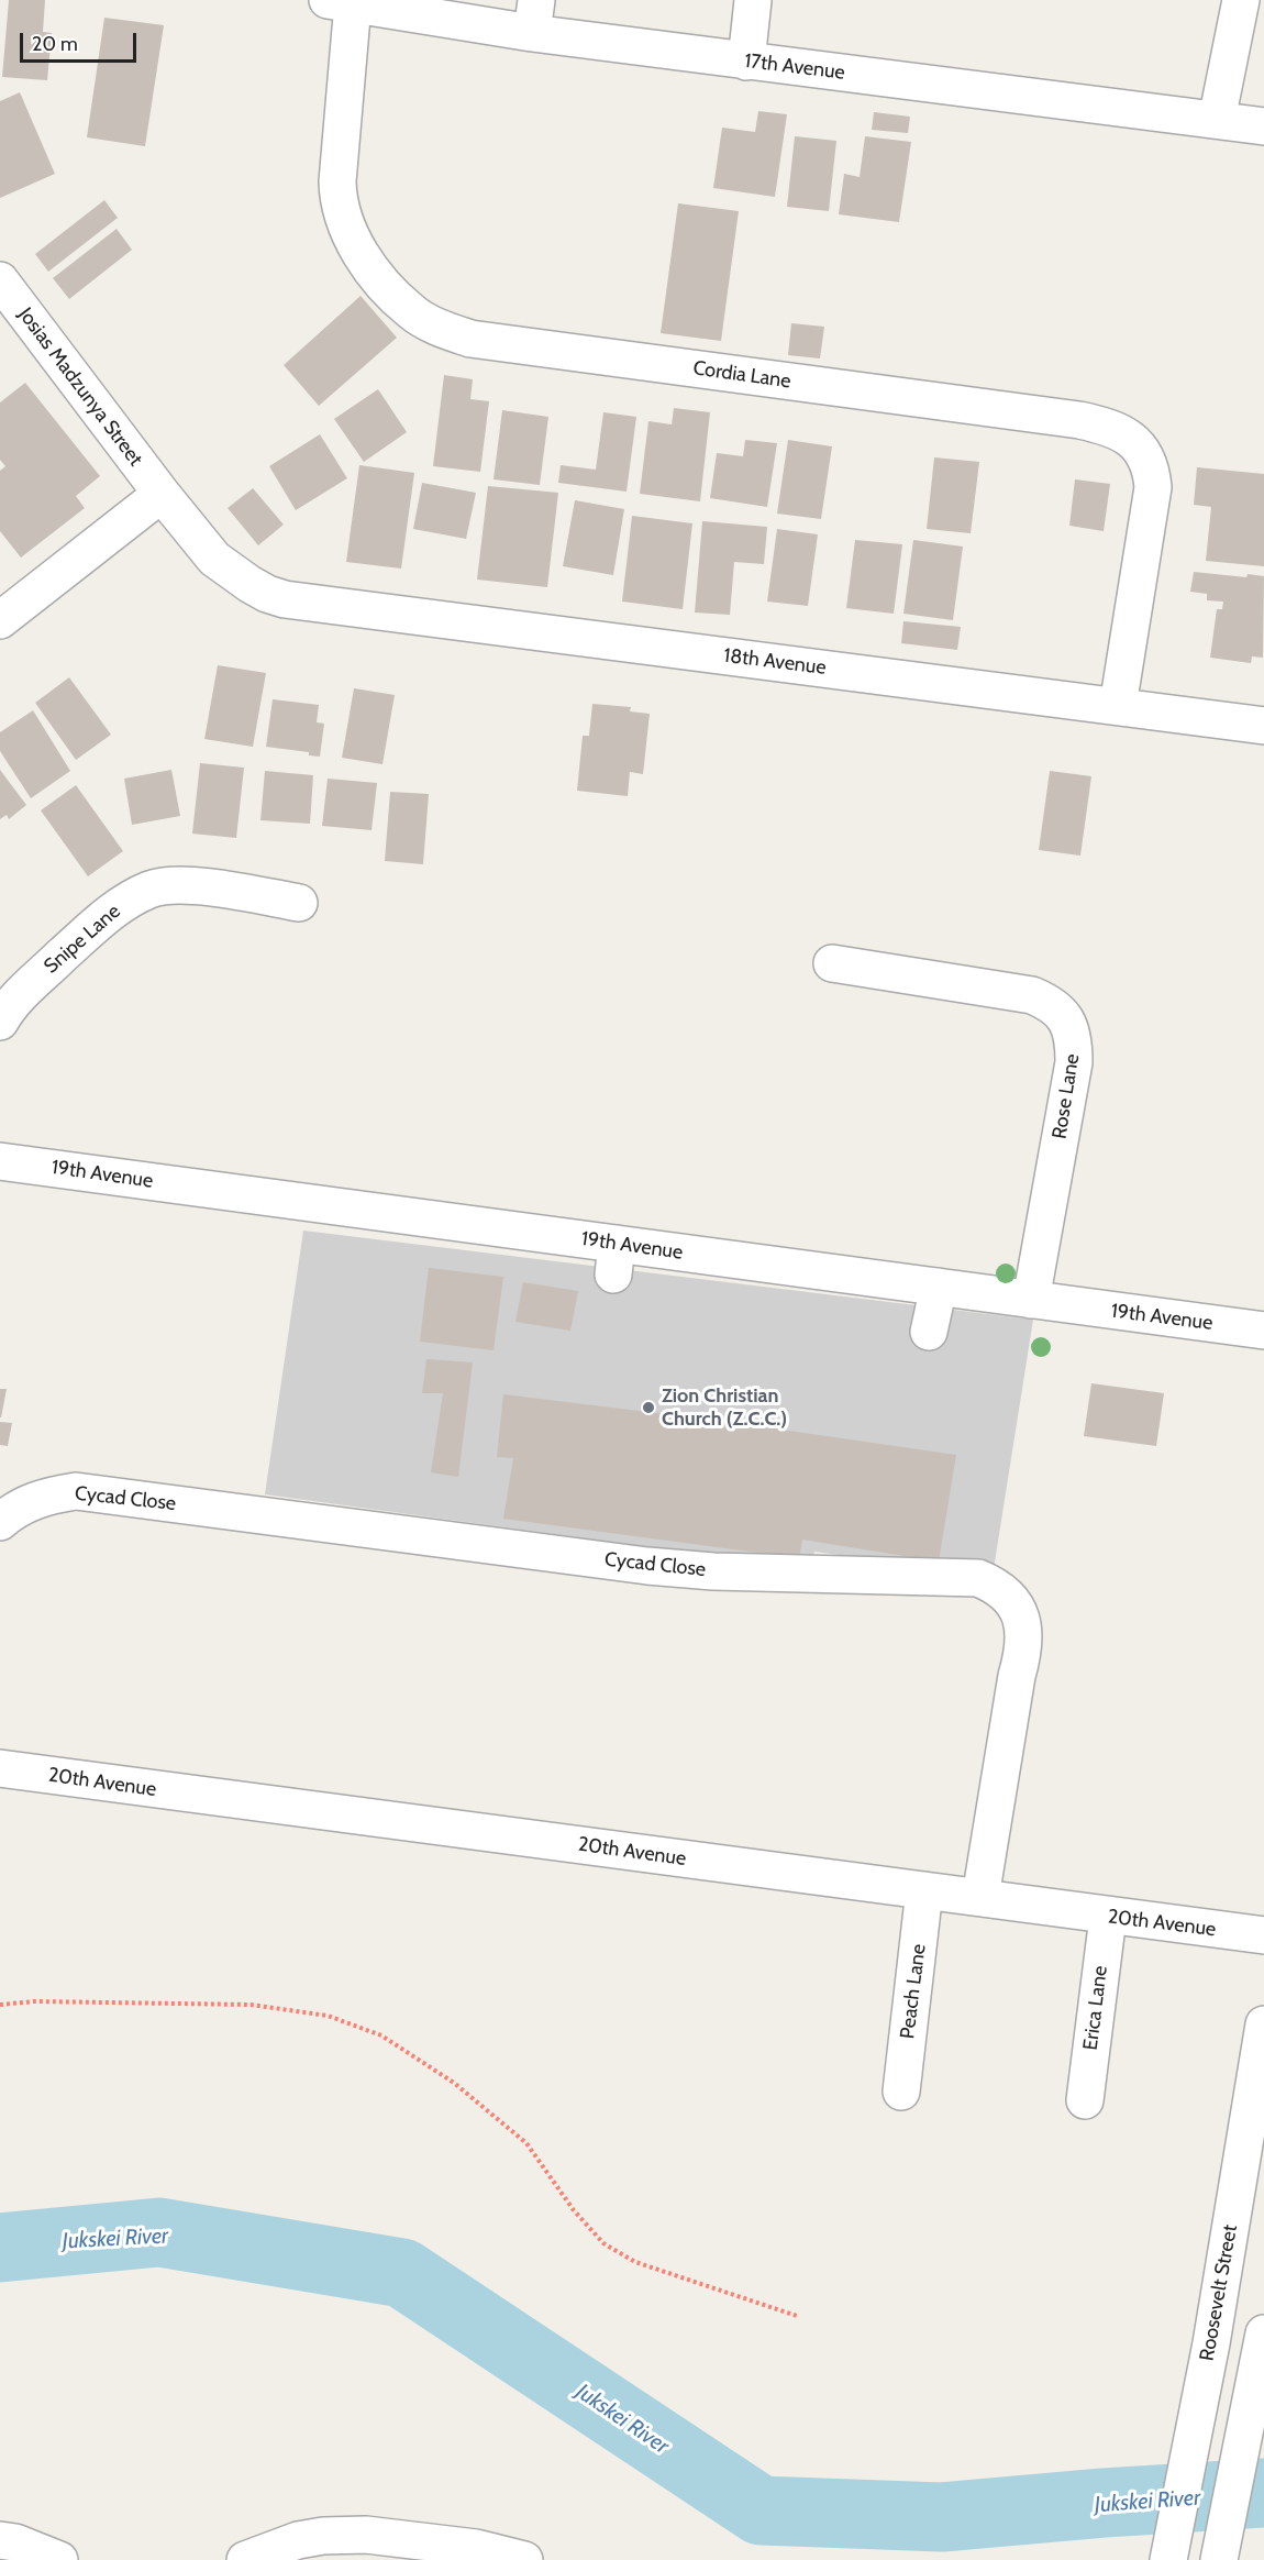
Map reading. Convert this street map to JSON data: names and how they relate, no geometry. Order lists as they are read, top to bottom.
{
  "streets": {
    "street": [
      "17th Avenue",
      "Cordia Lane",
      "Josias Madzunya Street",
      "18th Avenue",
      "Snipe Lane",
      "Rose Lane",
      "19th Avenue",
      "Cycad Close",
      "20th Avenue",
      "Peach Lane",
      "Erica Lane",
      "Roosevelt Street"
    ]
  },
  "crossings": [
    ["17th Avenue", "Cordia Lane"],
    ["Cordia Lane", "18th Avenue"],
    ["Josias Madzunya Street", "18th Avenue"],
    ["Rose Lane", "19th Avenue"],
    ["Cycad Close", "20th Avenue"],
    ["20th Avenue", "Peach Lane"],
    ["20th Avenue", "Erica Lane"]
  ],
  "water": ["Jukskei River"],
  "places": ["Zion Christian Church (Z.C.C.)"],
  "scale_bar": "20 m"
}
